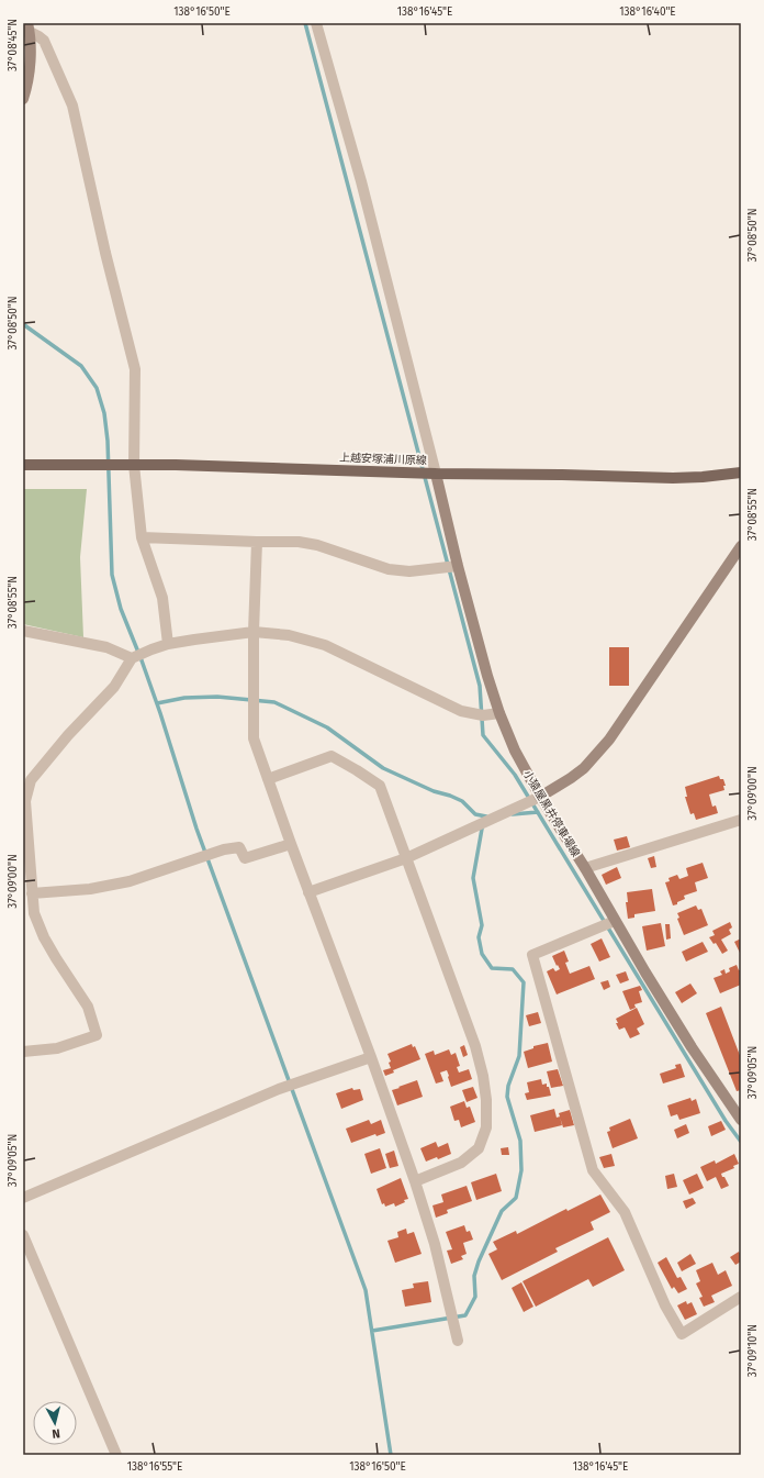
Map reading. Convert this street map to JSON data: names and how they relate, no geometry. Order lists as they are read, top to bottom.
{
  "streets": {
    "main road": ["上越安塚浦川原線", "小猿屋黒井停車場線"]
  },
  "crossings": [
    ["上越安塚浦川原線", "小猿屋黒井停車場線"]
  ],
  "north": "bottom",
  "coordinates": [
    "138°16'50\"E",
    "138°16'45\"E",
    "138°16'40\"E",
    "37°08'45\"N",
    "37°08'50\"N",
    "37°08'55\"N",
    "37°09'00\"N",
    "37°09'05\"N",
    "37°09'10\"N",
    "138°16'55\"E"
  ]
}
